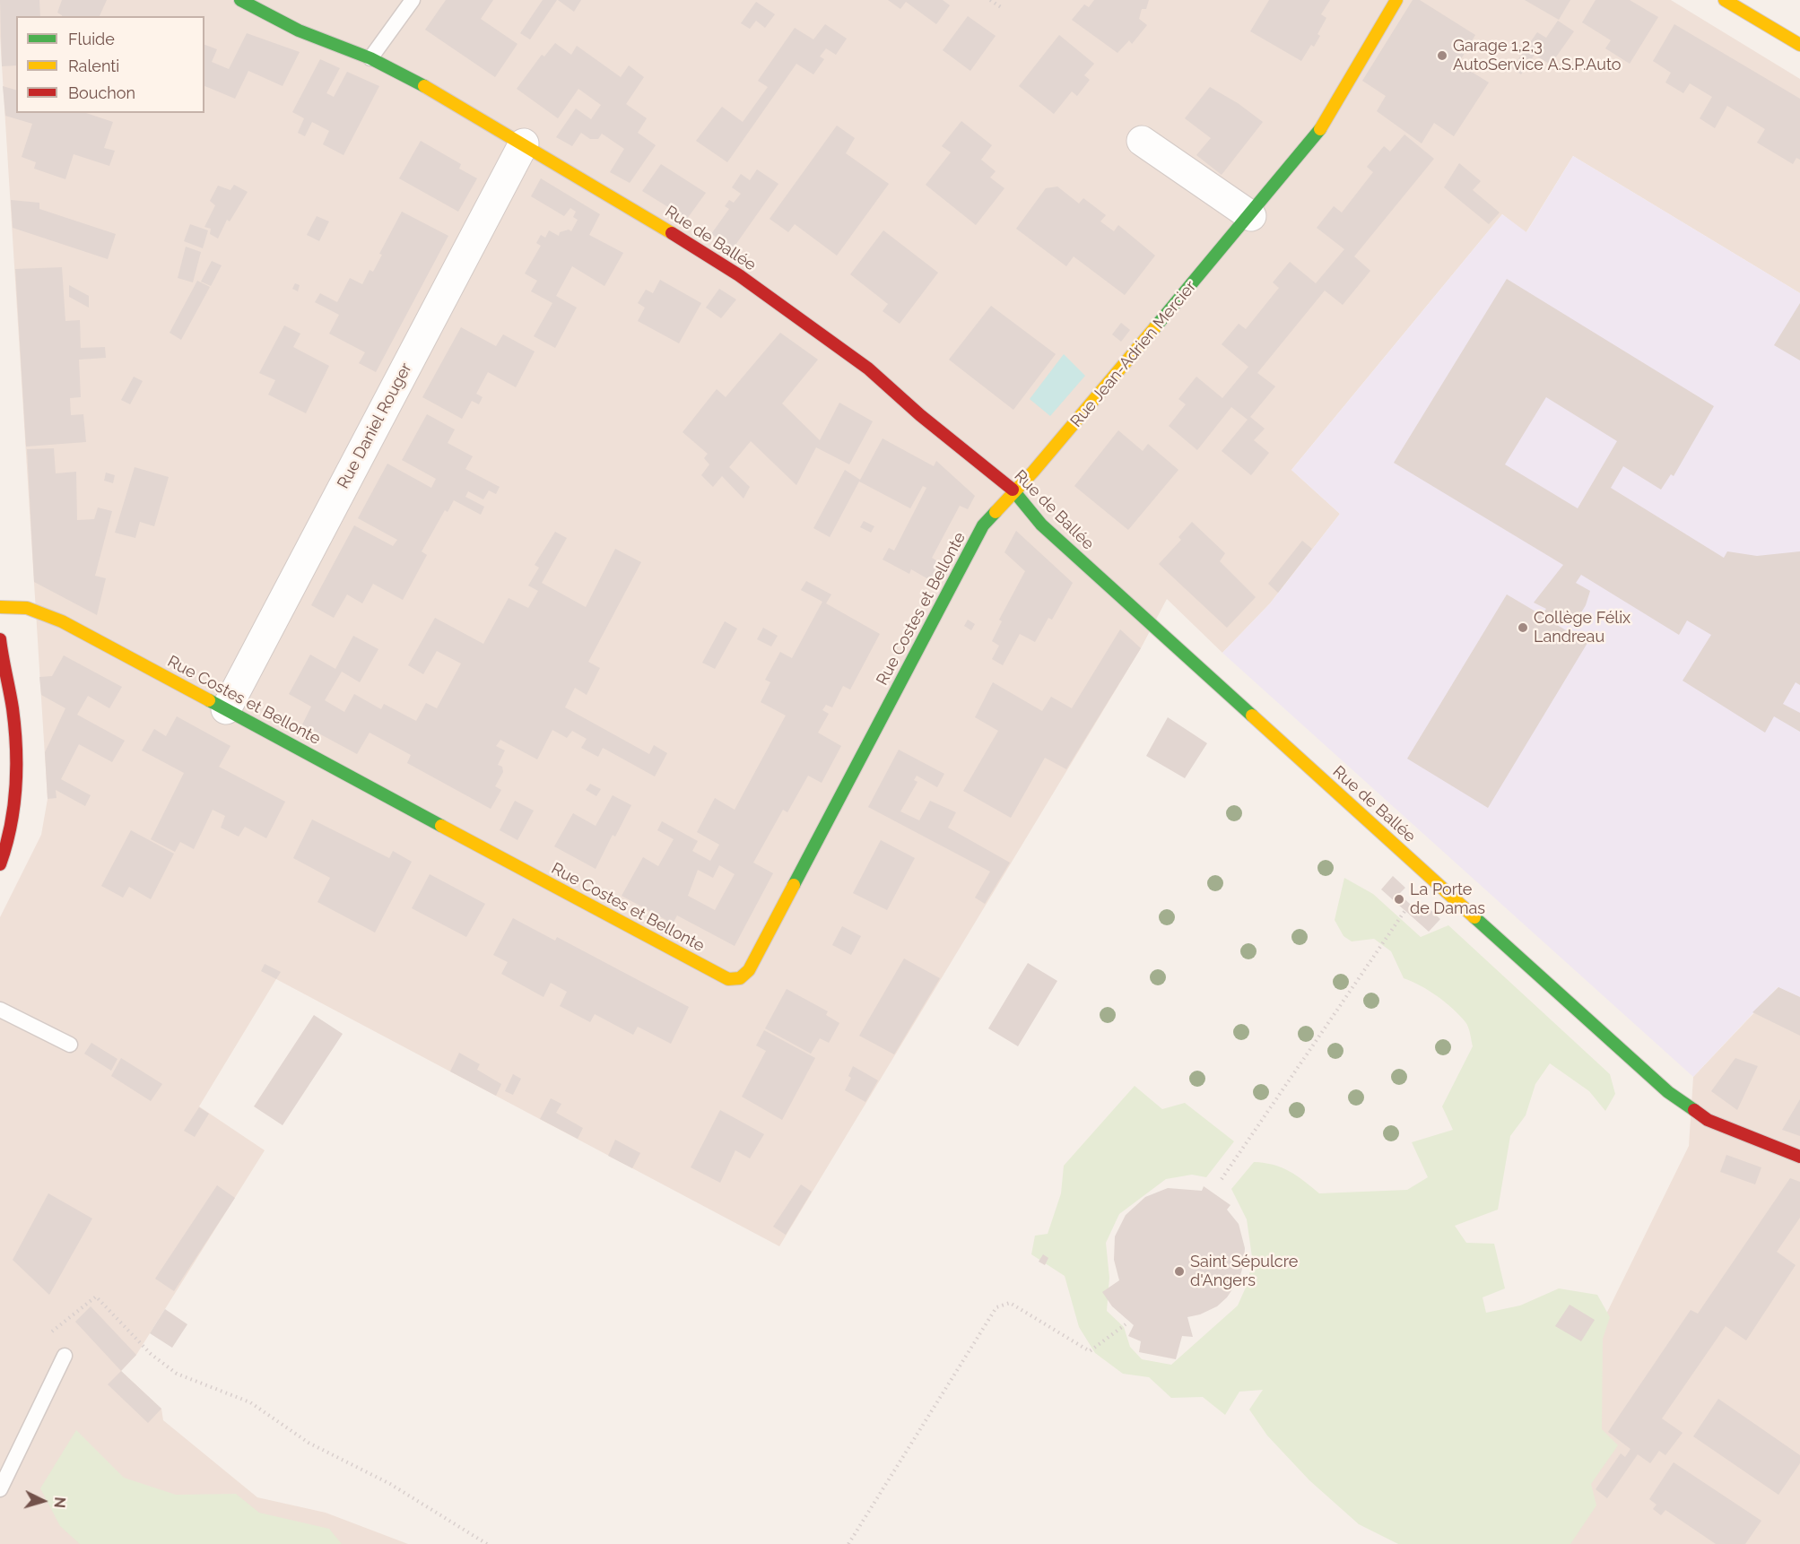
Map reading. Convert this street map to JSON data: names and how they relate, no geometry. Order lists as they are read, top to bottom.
{
  "streets": {
    "street": [
      "Rue de Ballée",
      "Rue Jean-Adrien Mercier",
      "Rue Daniel Rouger",
      "Rue Costes et Bellonte"
    ]
  },
  "crossings": [
    ["Rue de Ballée", "Rue Jean-Adrien Mercier"],
    ["Rue de Ballée", "Rue Daniel Rouger"],
    ["Rue de Ballée", "Rue Costes et Bellonte"],
    ["Rue Jean-Adrien Mercier", "Rue Costes et Bellonte"],
    ["Rue Daniel Rouger", "Rue Costes et Bellonte"]
  ],
  "places": [
    "Garage 1,2,3 AutoService A.S.P.Auto",
    "Collège Félix Landreau",
    "La Porte de Damas",
    "Saint Sépulcre d'Angers"
  ],
  "legend": ["Fluide", "Ralenti", "Bouchon"],
  "north": "right"
}
